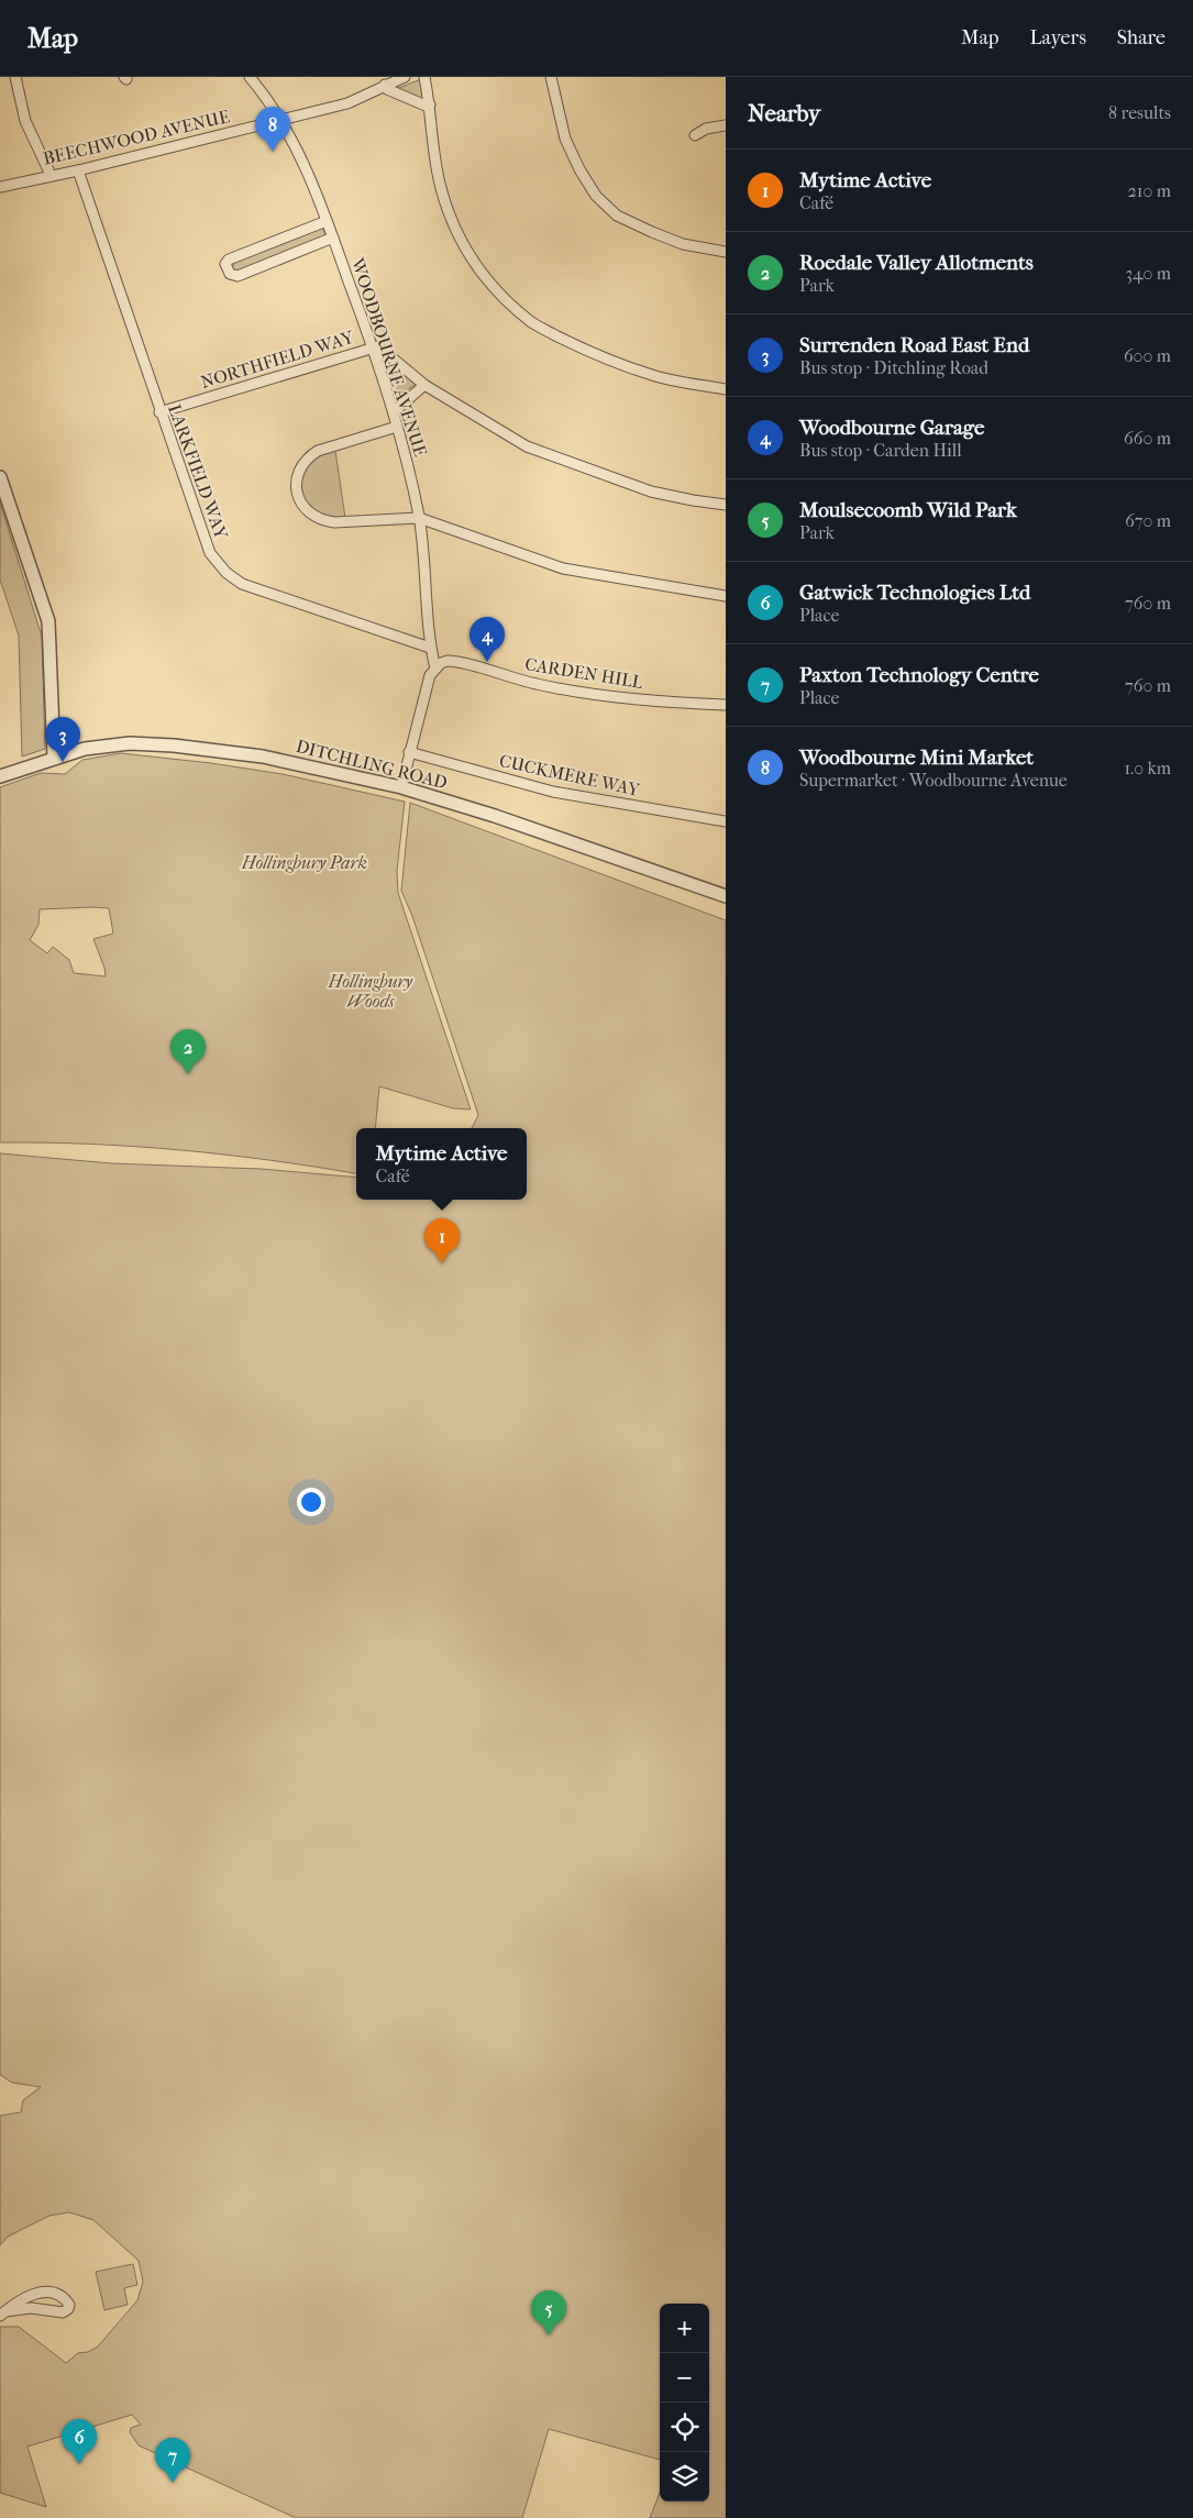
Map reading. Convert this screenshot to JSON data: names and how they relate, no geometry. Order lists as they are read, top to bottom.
{
  "streets": {
    "street": [
      "BEECHWOOD AVENUE",
      "WOODBOURNE AVENUE",
      "NORTHFIELD WAY",
      "LARKFIELD WAY",
      "CARDEN HILL",
      "DITCHLING ROAD",
      "CUCKMERE WAY"
    ]
  },
  "crossings": [
    ["BEECHWOOD AVENUE", "WOODBOURNE AVENUE"],
    ["BEECHWOOD AVENUE", "LARKFIELD WAY"],
    ["WOODBOURNE AVENUE", "NORTHFIELD WAY"],
    ["WOODBOURNE AVENUE", "LARKFIELD WAY"],
    ["WOODBOURNE AVENUE", "CARDEN HILL"],
    ["NORTHFIELD WAY", "LARKFIELD WAY"]
  ],
  "parks": ["Hollingbury Park", "Hollingbury Woods"],
  "page": {
    "header": "Map",
    "nav": ["Map", "Layers", "Share"],
    "heading": ["Nearby", "8 results"],
    "pins": [
      "8",
      "4",
      "3",
      "2",
      "1",
      "5",
      "6",
      "7"
    ],
    "list": [
      {
        "mark": "1",
        "name": "Mytime Active",
        "note": "Café",
        "value": "210 m"
      },
      {
        "mark": "2",
        "name": "Roedale Valley Allotments",
        "note": "Park",
        "value": "340 m"
      },
      {
        "mark": "3",
        "name": "Surrenden Road East End",
        "note": "Bus stop · Ditchling Road",
        "value": "600 m"
      },
      {
        "mark": "4",
        "name": "Woodbourne Garage",
        "note": "Bus stop · Carden Hill",
        "value": "660 m"
      },
      {
        "mark": "5",
        "name": "Moulsecoomb Wild Park",
        "note": "Park",
        "value": "670 m"
      },
      {
        "mark": "6",
        "name": "Gatwick Technologies Ltd",
        "note": "Place",
        "value": "760 m"
      },
      {
        "mark": "7",
        "name": "Paxton Technology Centre",
        "note": "Place",
        "value": "760 m"
      },
      {
        "mark": "8",
        "name": "Woodbourne Mini Market",
        "note": "Supermarket · Woodbourne Avenue",
        "value": "1.0 km"
      }
    ],
    "popup": ["Mytime Active", "Café"],
    "map_buttons": ["+", "−"]
  }
}
